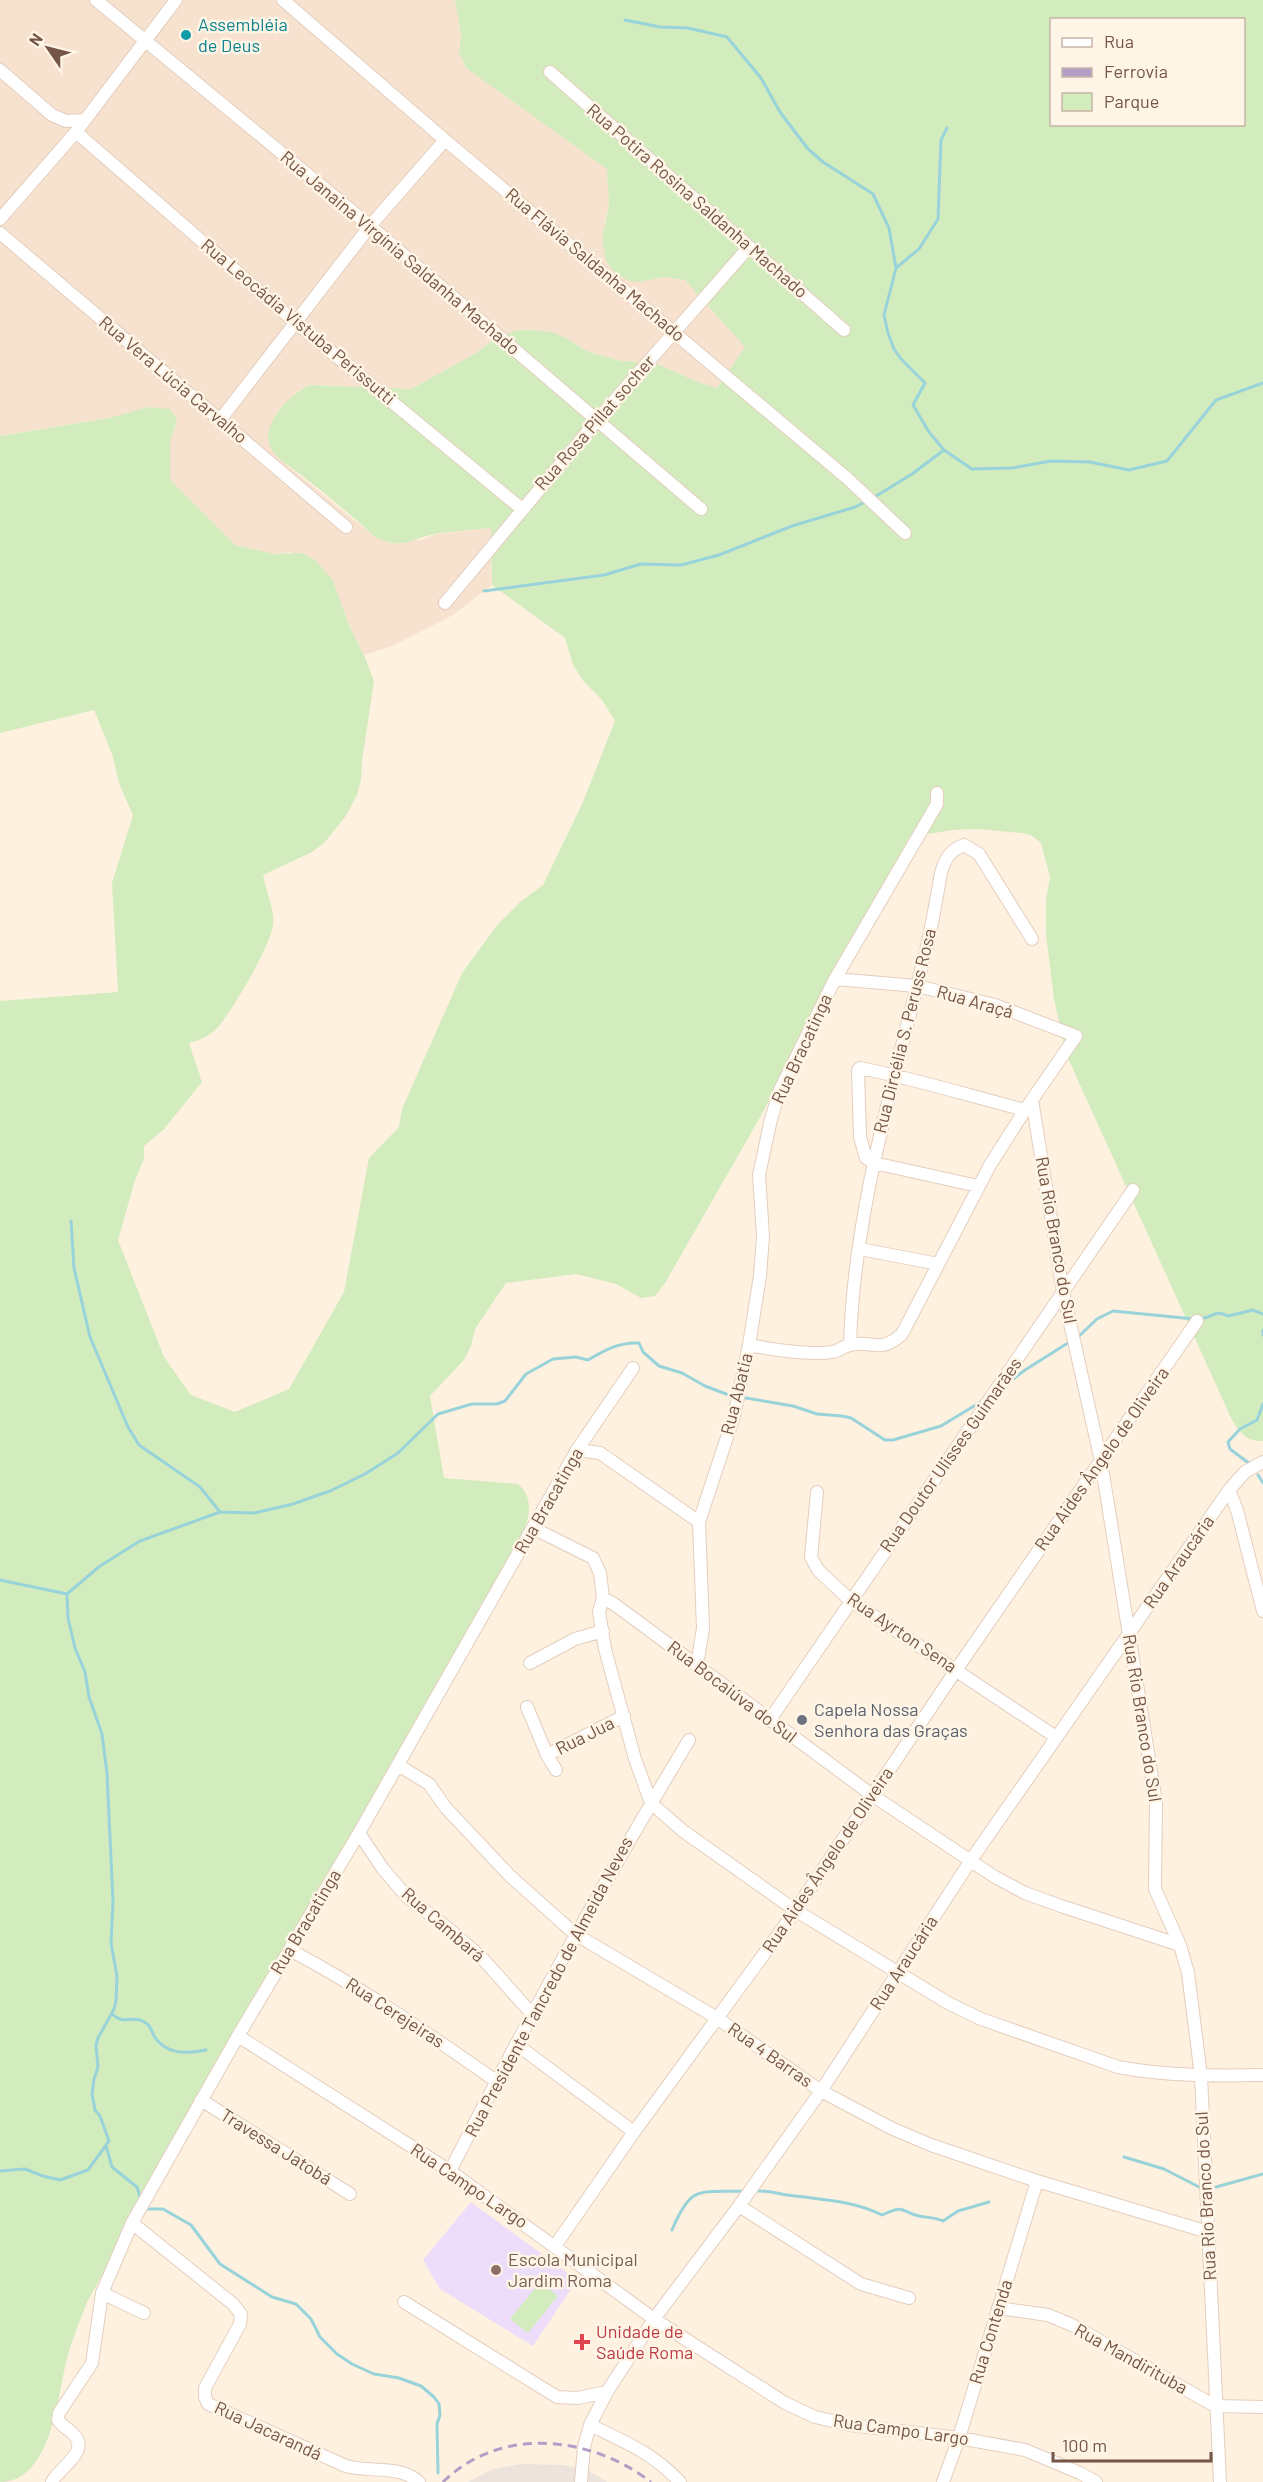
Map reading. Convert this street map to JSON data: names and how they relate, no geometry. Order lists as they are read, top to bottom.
{
  "streets": {
    "street": [
      "Rua Potira Rosina Saldanha Machado",
      "Rua Janaina Virgínia Saldanha Machado",
      "Rua Flávia Saldanha Machado",
      "Rua Leocádia Vistuba Perissutti",
      "Rua Vera Lúcia Carvalho",
      "Rua Rosa Pillat socher",
      "Rua Araçá",
      "Rua Dircélia S. Peruss Rosa",
      "Rua Bracatinga",
      "Rua Rio Branco do Sul",
      "Rua Abatia",
      "Rua Doutor Ulisses Guimarães",
      "Rua Aides Ângelo de Oliveira",
      "Rua Araucária",
      "Rua Ayrton Sena",
      "Rua Bocaiúva do Sul",
      "Rua Jua",
      "Rua Cambará",
      "Rua Presidente Tancredo de Almeida Neves",
      "Rua Cerejeiras",
      "Rua 4 Barras",
      "Travessa Jatobá",
      "Rua Campo Largo",
      "Rua Contenda",
      "Rua Mandirituba",
      "Rua Jacarandá"
    ]
  },
  "crossings": [
    ["Rua Potira Rosina Saldanha Machado", "Rua Rosa Pillat socher"],
    ["Rua Janaina Virgínia Saldanha Machado", "Rua Rosa Pillat socher"],
    ["Rua Flávia Saldanha Machado", "Rua Rosa Pillat socher"],
    ["Rua Leocádia Vistuba Perissutti", "Rua Rosa Pillat socher"],
    ["Rua Araçá", "Rua Dircélia S. Peruss Rosa"],
    ["Rua Araçá", "Rua Bracatinga"],
    ["Rua Araçá", "Rua Rio Branco do Sul"],
    ["Rua Bracatinga", "Rua Abatia"],
    ["Rua Bracatinga", "Rua Cambará"],
    ["Rua Bracatinga", "Rua Cerejeiras"],
    ["Rua Bracatinga", "Rua 4 Barras"],
    ["Rua Bracatinga", "Travessa Jatobá"],
    ["Rua Bracatinga", "Rua Campo Largo"],
    ["Rua Bracatinga", "Rua Jacarandá"],
    ["Rua Rio Branco do Sul", "Rua Doutor Ulisses Guimarães"],
    ["Rua Rio Branco do Sul", "Rua Aides Ângelo de Oliveira"],
    ["Rua Rio Branco do Sul", "Rua Araucária"],
    ["Rua Rio Branco do Sul", "Rua Bocaiúva do Sul"],
    ["Rua Rio Branco do Sul", "Rua 4 Barras"],
    ["Rua Rio Branco do Sul", "Rua Mandirituba"],
    ["Rua Abatia", "Rua Bocaiúva do Sul"],
    ["Rua Doutor Ulisses Guimarães", "Rua Ayrton Sena"],
    ["Rua Doutor Ulisses Guimarães", "Rua Bocaiúva do Sul"],
    ["Rua Aides Ângelo de Oliveira", "Rua Ayrton Sena"],
    ["Rua Aides Ângelo de Oliveira", "Rua Bocaiúva do Sul"],
    ["Rua Aides Ângelo de Oliveira", "Rua 4 Barras"],
    ["Rua Aides Ângelo de Oliveira", "Rua Campo Largo"],
    ["Rua Araucária", "Rua Ayrton Sena"],
    ["Rua Araucária", "Rua Bocaiúva do Sul"],
    ["Rua Araucária", "Rua 4 Barras"],
    ["Rua Araucária", "Rua Campo Largo"],
    ["Rua Cambará", "Rua Presidente Tancredo de Almeida Neves"],
    ["Rua Presidente Tancredo de Almeida Neves", "Rua Cerejeiras"],
    ["Rua Presidente Tancredo de Almeida Neves", "Rua 4 Barras"],
    ["Rua Presidente Tancredo de Almeida Neves", "Rua Campo Largo"],
    ["Rua 4 Barras", "Rua Contenda"],
    ["Rua Campo Largo", "Rua Contenda"],
    ["Rua Contenda", "Rua Mandirituba"]
  ],
  "places": {
    "other": ["Assembléia de Deus", "Capela Nossa Senhora das Graças", "Escola Municipal Jardim Roma"],
    "health": ["Unidade de Saúde Roma"]
  },
  "legend": ["Rua", "Ferrovia", "Parque"],
  "scale_bar": "100 m",
  "north": "top left"
}
